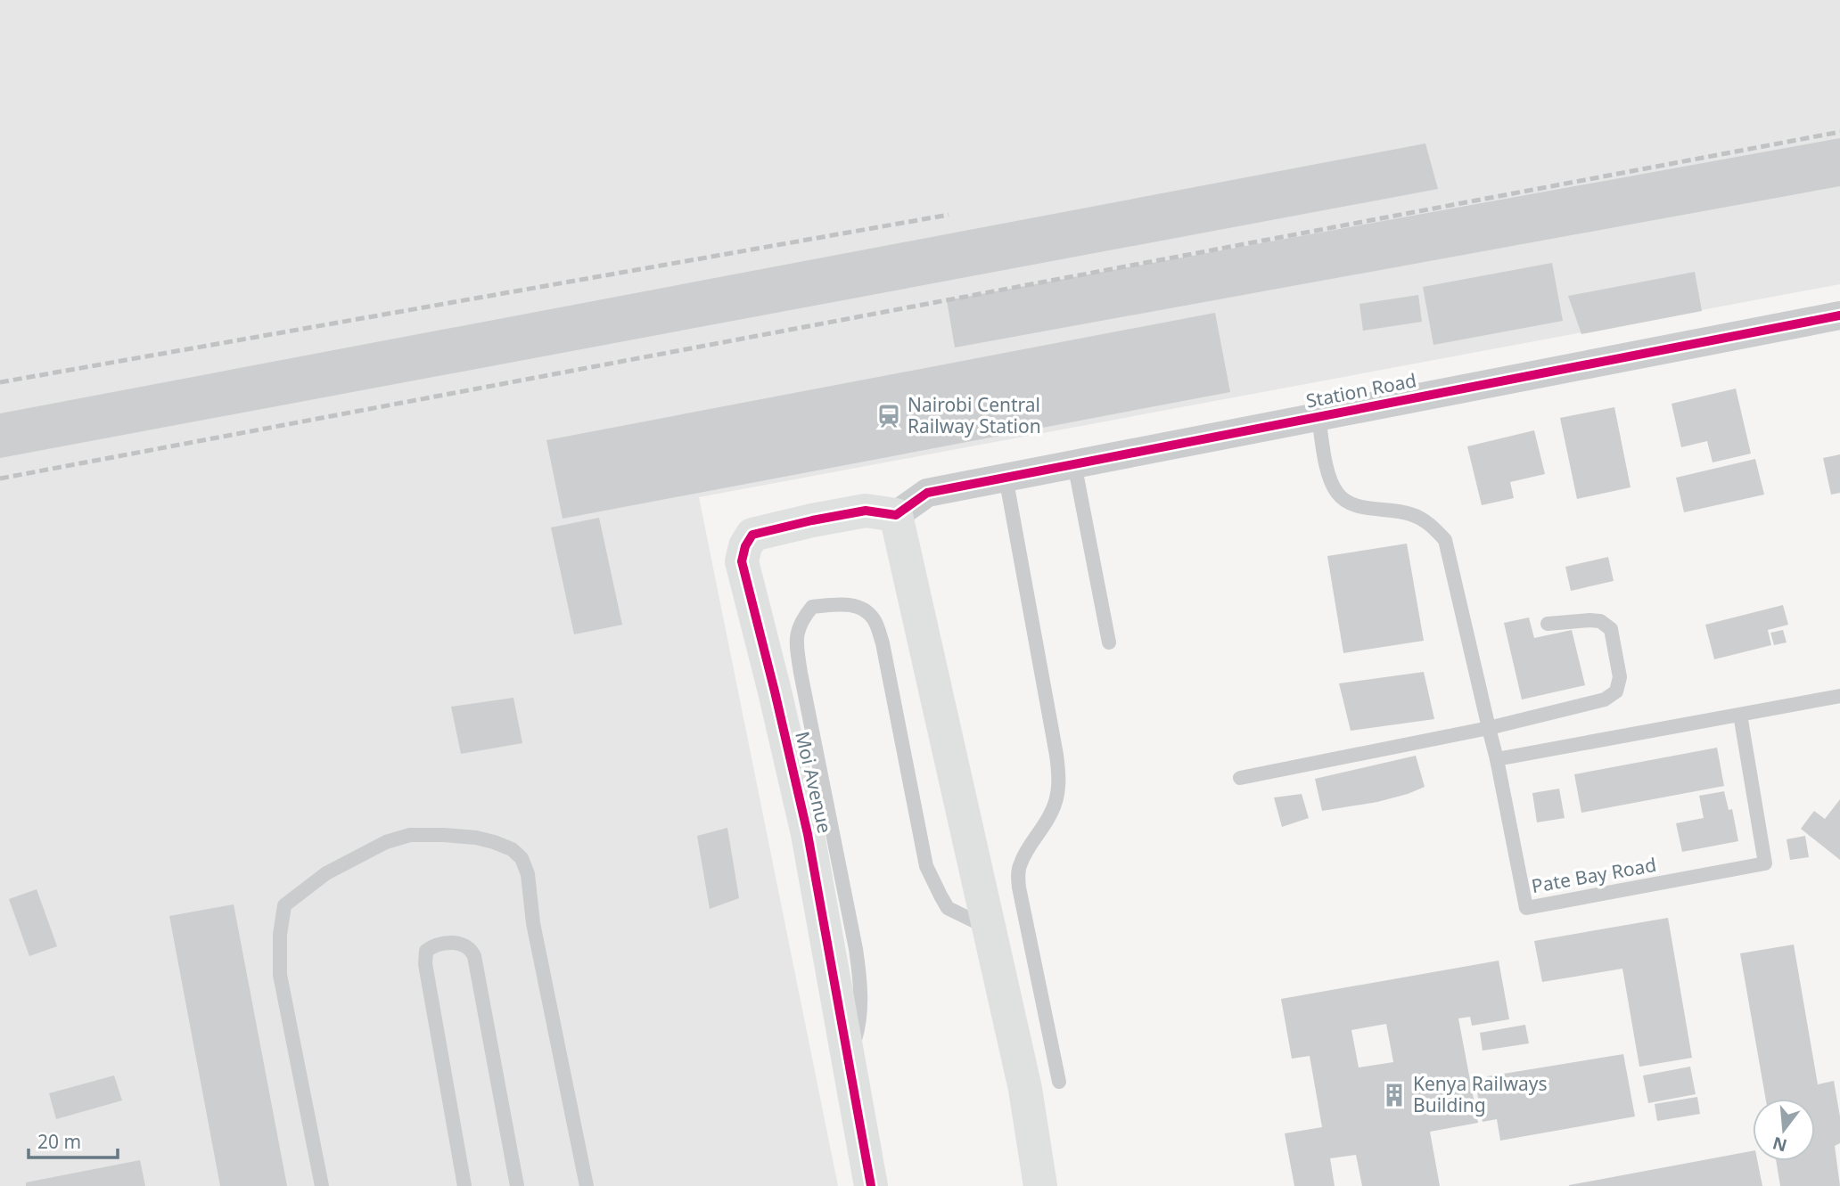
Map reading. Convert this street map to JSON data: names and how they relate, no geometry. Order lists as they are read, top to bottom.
{
  "streets": {
    "street": ["Station Road", "Moi Avenue"],
    "lane": ["Pate Bay Road"]
  },
  "crossings": [
    ["Station Road", "Moi Avenue"]
  ],
  "places": {
    "station": ["Nairobi Central Railway Station"],
    "building": ["Kenya Railways Building"]
  },
  "scale_bar": "20 m",
  "north": "bottom"
}
